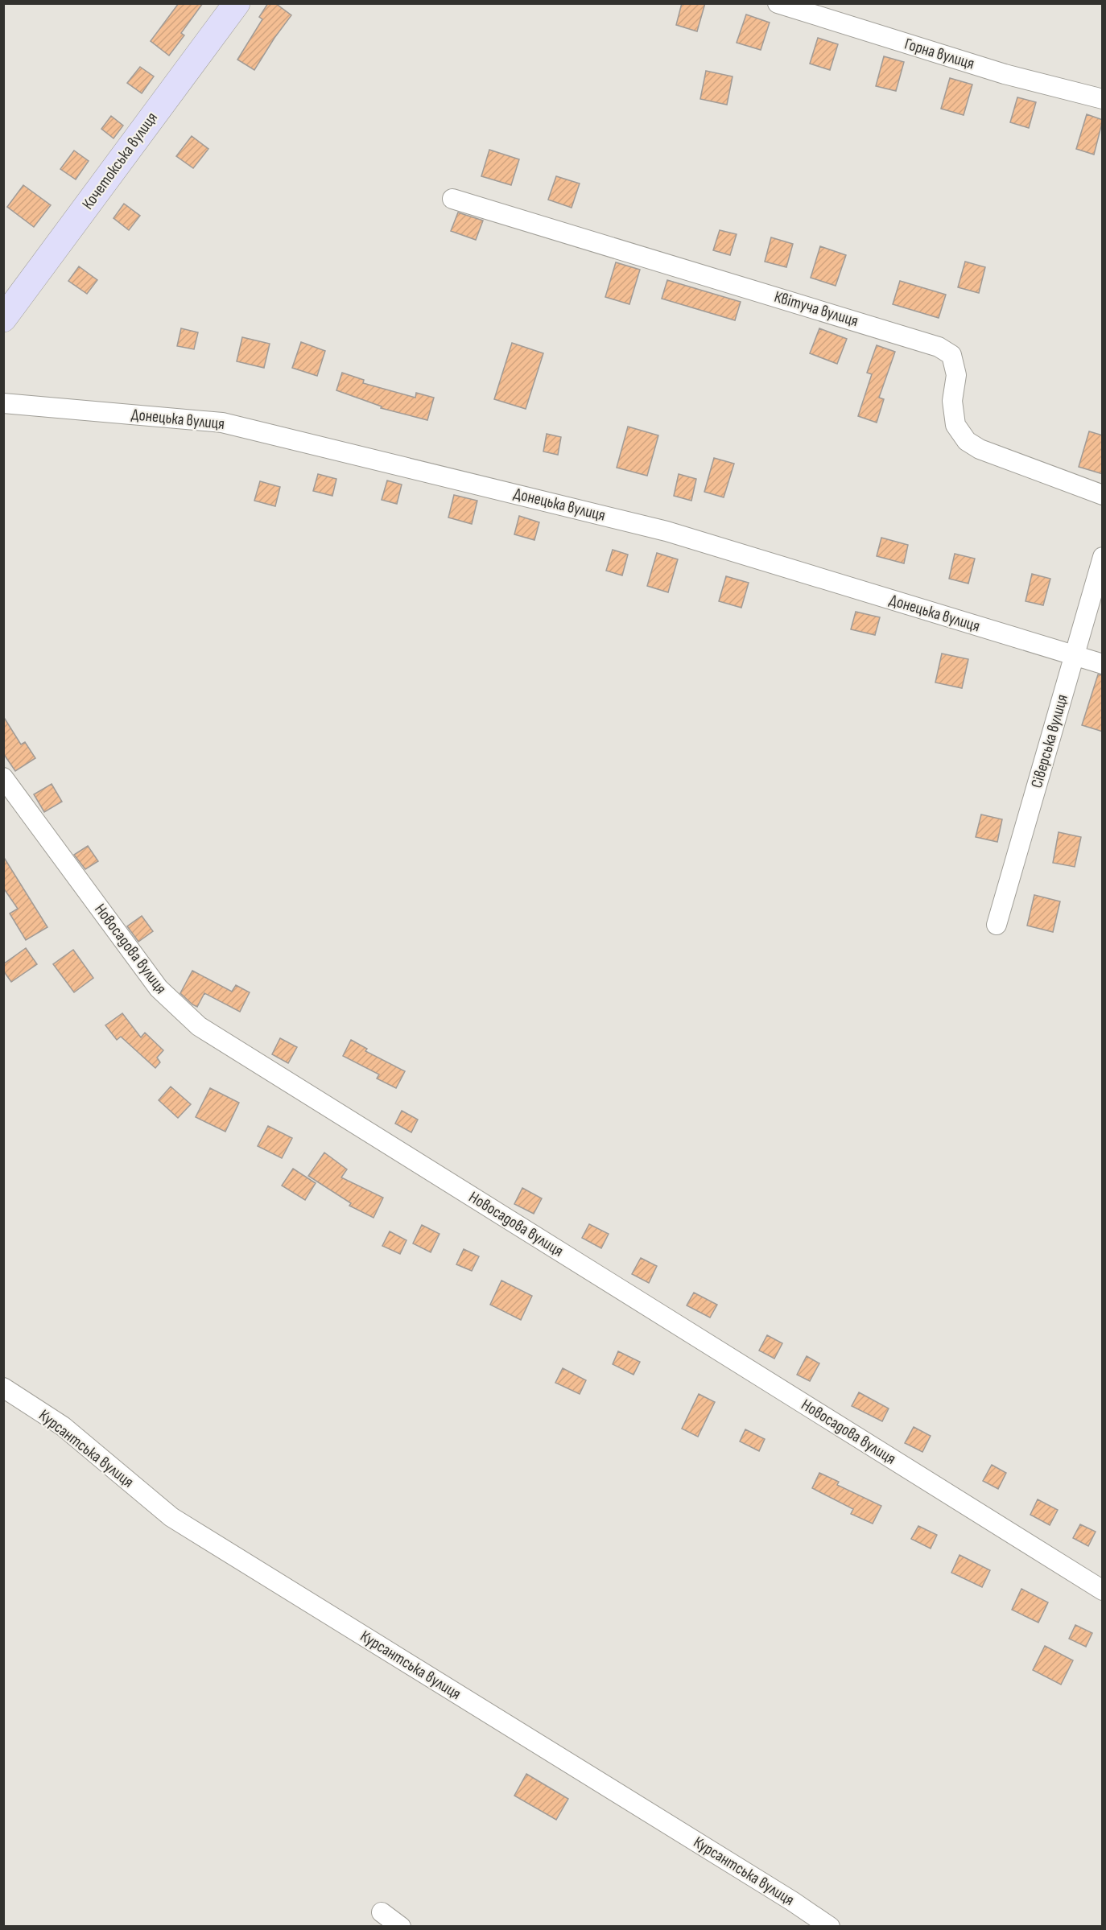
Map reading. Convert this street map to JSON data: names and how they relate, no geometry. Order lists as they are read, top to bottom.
{
  "streets": {
    "main road": ["Кочетокська вулиця"],
    "street": [
      "Горна вулиця",
      "Квітуча вулиця",
      "Донецька вулиця",
      "Сіверська вулиця",
      "Новосадова вулиця",
      "Курсантська вулиця"
    ]
  },
  "crossings": [
    ["Донецька вулиця", "Сіверська вулиця"]
  ]
}
